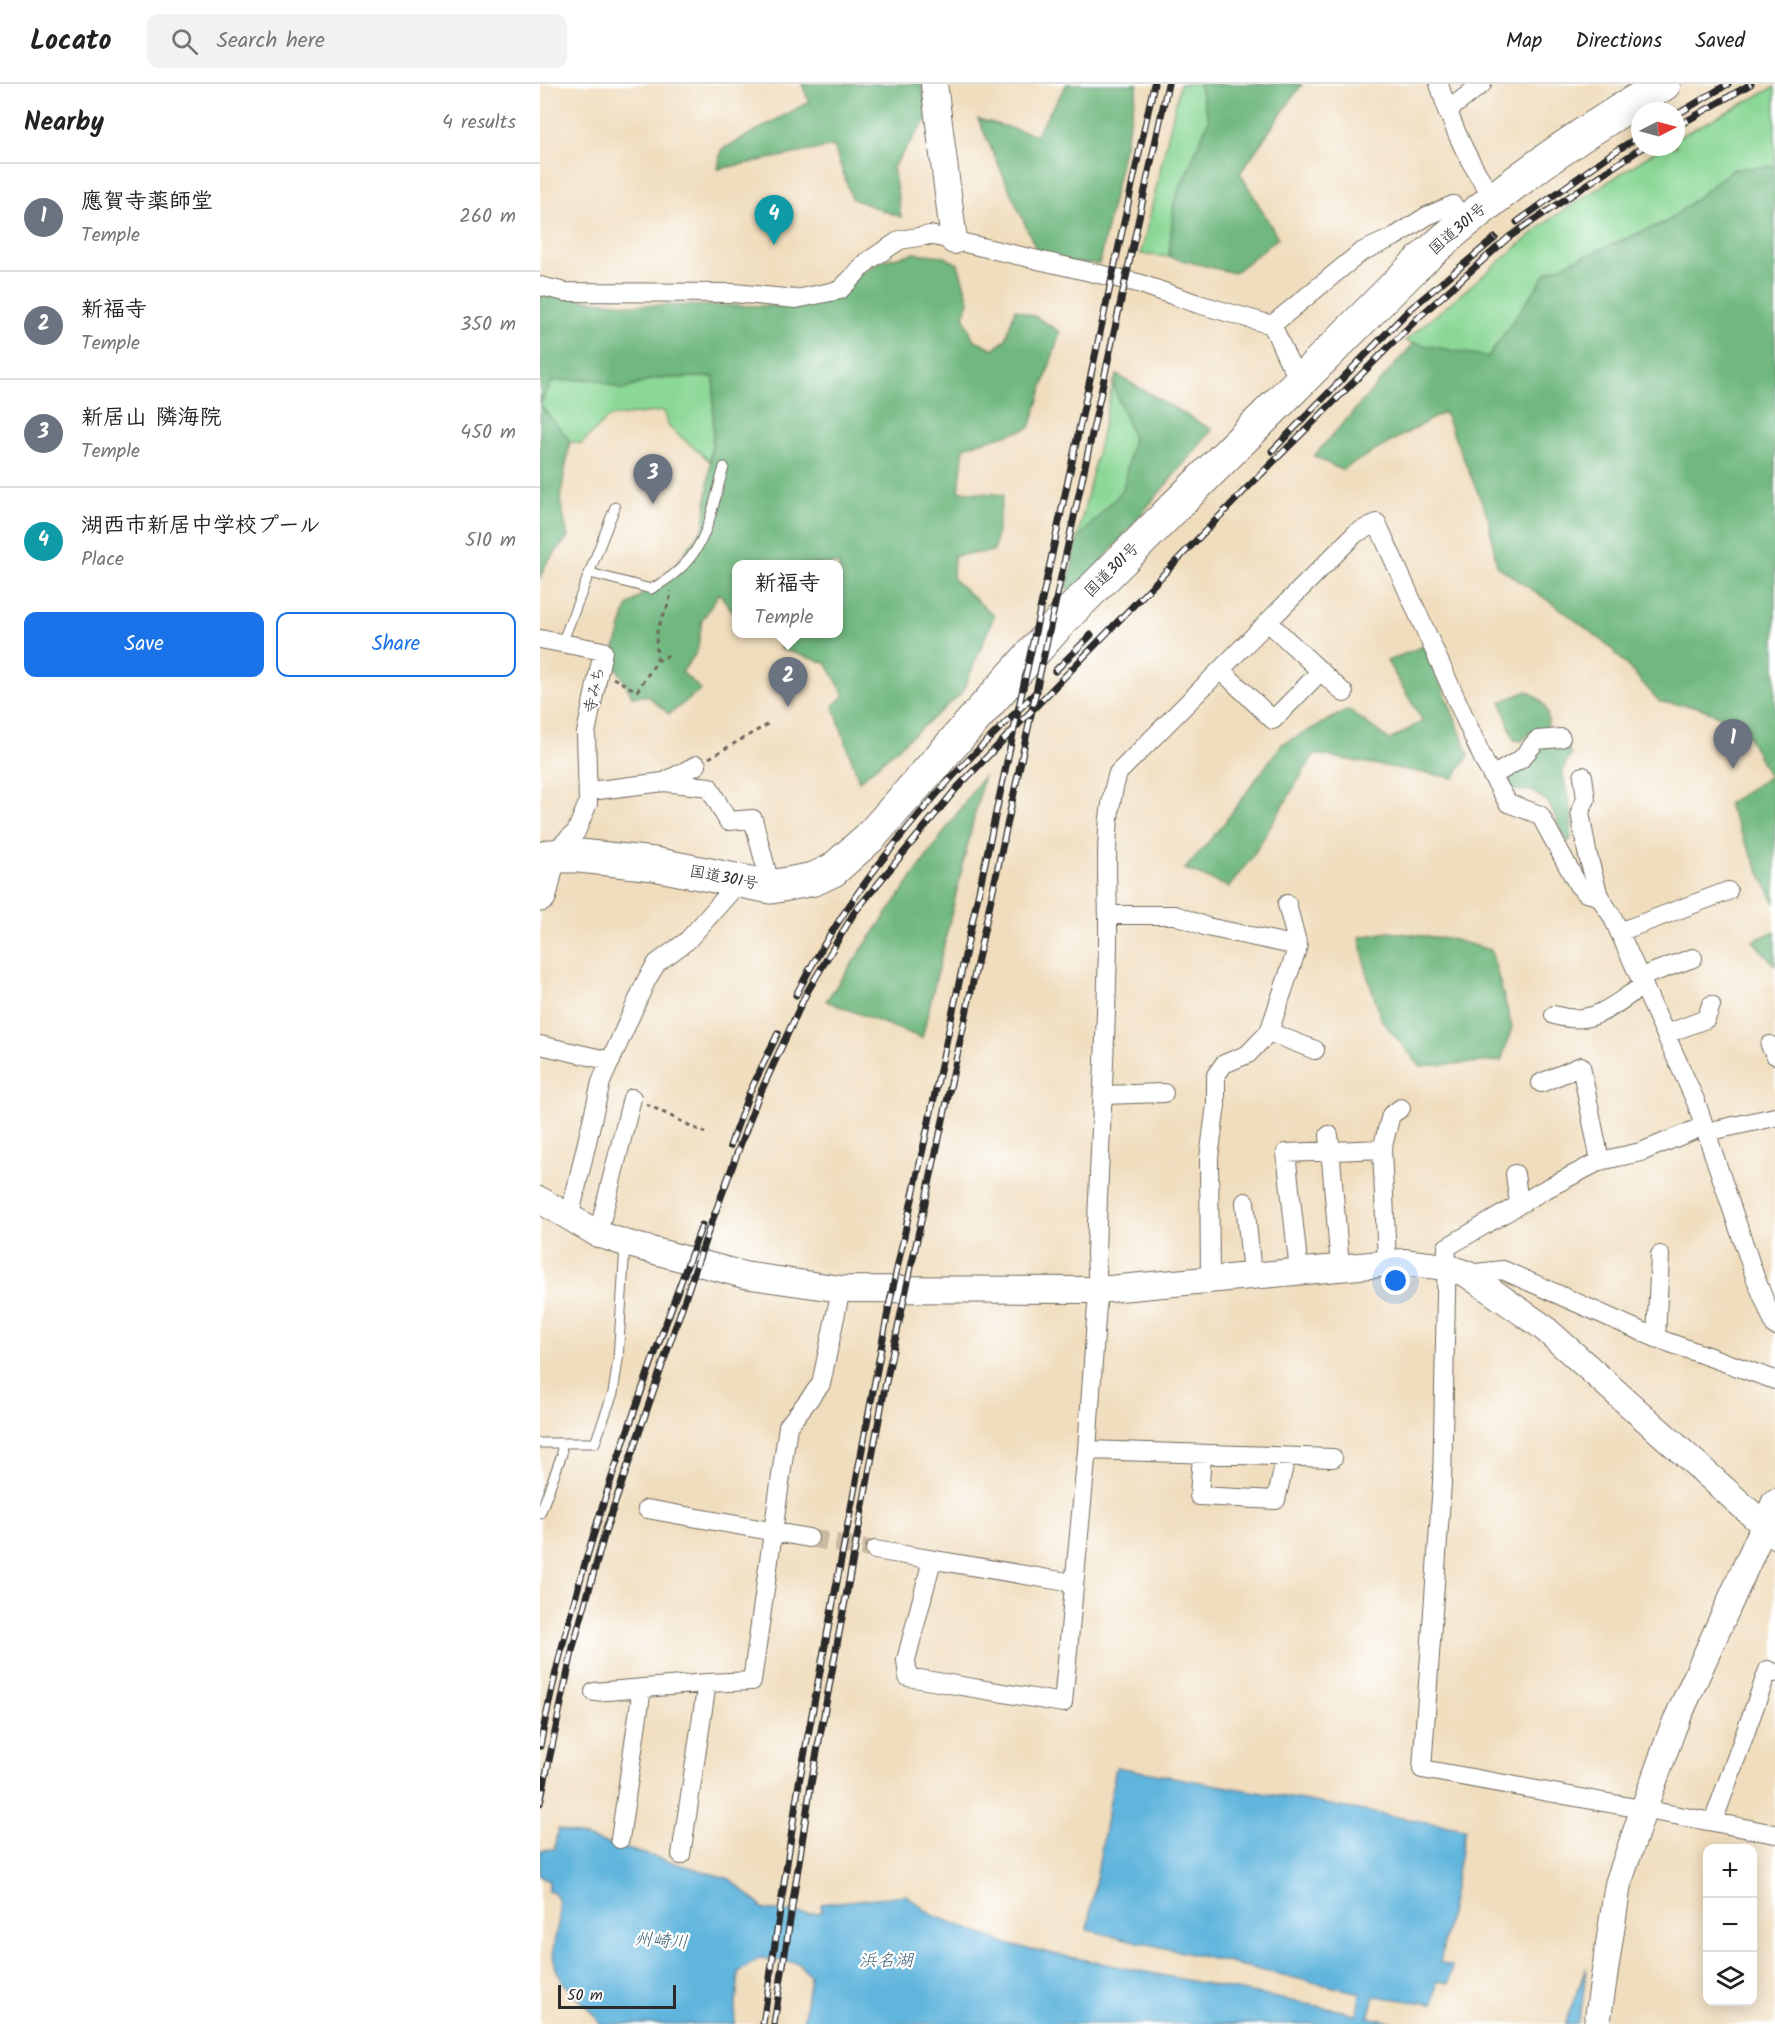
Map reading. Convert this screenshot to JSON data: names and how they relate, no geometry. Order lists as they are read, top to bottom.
{
  "streets": {
    "highway": ["国道301号"],
    "street": ["寺みち"]
  },
  "water": ["州崎川", "浜名湖"],
  "scale_bar": "50 m",
  "north": "right",
  "page": {
    "header": "Locato",
    "search": "Search here",
    "nav": ["Map", "Directions", "Saved"],
    "heading": ["Nearby", "4 results"],
    "list": [
      {
        "mark": "1",
        "name": "應賀寺薬師堂",
        "note": "Temple",
        "value": "260 m"
      },
      {
        "mark": "2",
        "name": "新福寺",
        "note": "Temple",
        "value": "350 m"
      },
      {
        "mark": "3",
        "name": "新居山 隣海院",
        "note": "Temple",
        "value": "450 m"
      },
      {
        "mark": "4",
        "name": "湖西市新居中学校プール",
        "note": "Place",
        "value": "510 m"
      }
    ],
    "pins": [
      "4",
      "3",
      "2",
      "1"
    ],
    "popup": ["新福寺", "Temple"],
    "buttons": ["Save", "Share"],
    "map_buttons": ["+", "−"],
    "scale": "50 m"
  }
}
